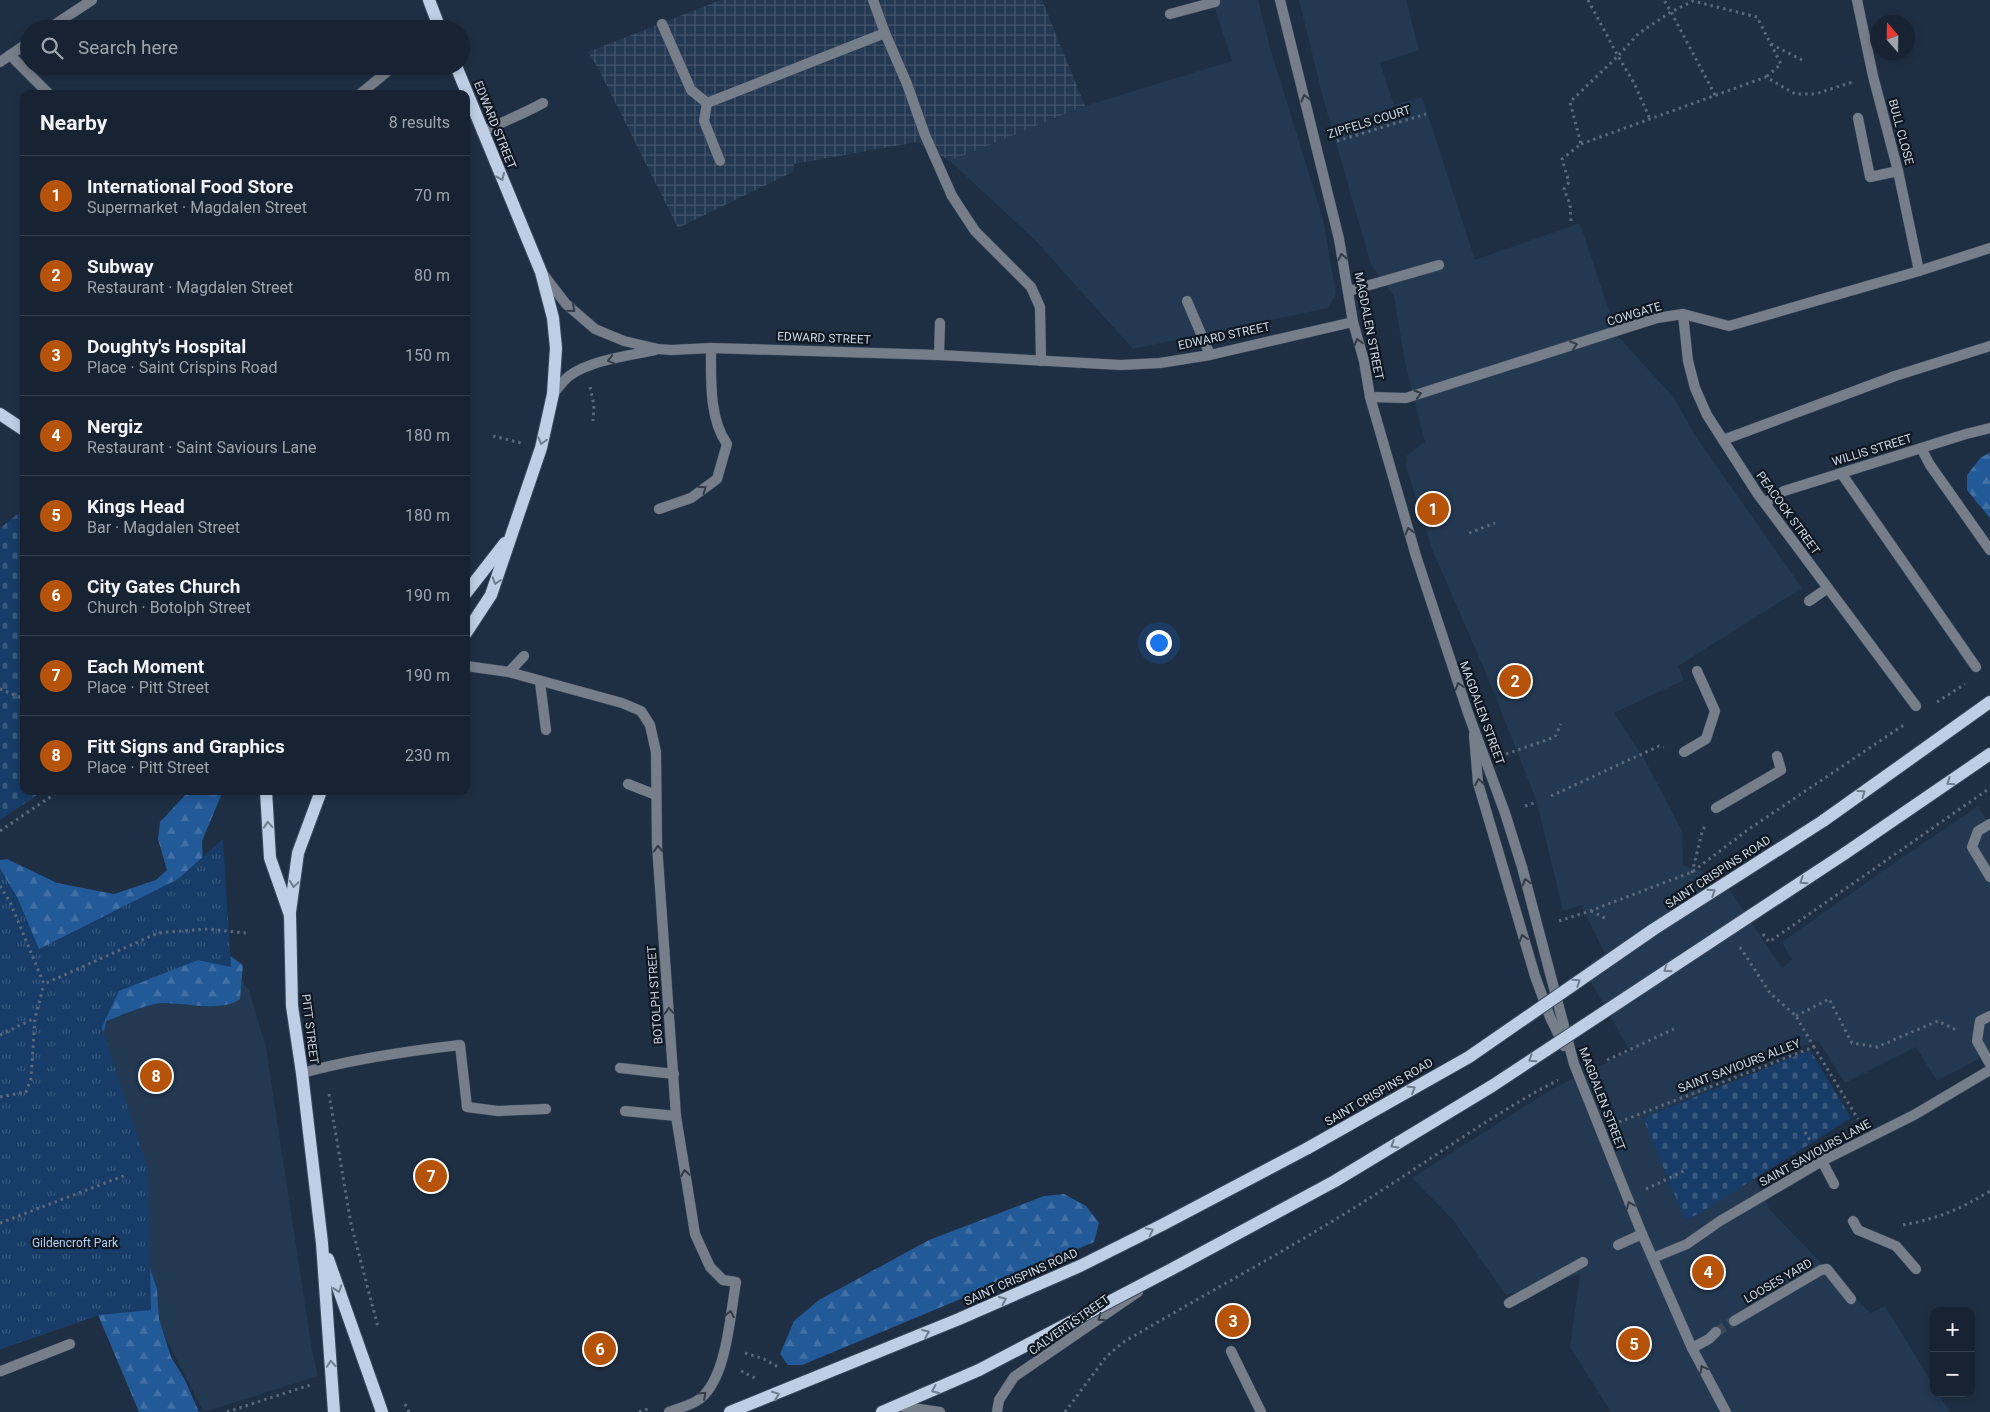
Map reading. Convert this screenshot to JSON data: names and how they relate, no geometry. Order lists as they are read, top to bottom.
{
  "streets": {
    "main road": ["EDWARD STREET", "SAINT CRISPINS ROAD", "PITT STREET"],
    "street": [
      "BULL CLOSE",
      "COWGATE",
      "MAGDALEN STREET",
      "WILLIS STREET",
      "PEACOCK STREET",
      "BOTOLPH STREET",
      "SAINT SAVIOURS LANE",
      "LOOSES YARD",
      "CALVERT STREET"
    ],
    "path": ["ZIPFELS COURT", "SAINT SAVIOURS ALLEY"]
  },
  "crossings": [
    ["ZIPFELS COURT", "MAGDALEN STREET"],
    ["EDWARD STREET", "MAGDALEN STREET"],
    ["BULL CLOSE", "COWGATE"],
    ["COWGATE", "MAGDALEN STREET"],
    ["COWGATE", "PEACOCK STREET"],
    ["MAGDALEN STREET", "SAINT SAVIOURS ALLEY"],
    ["MAGDALEN STREET", "SAINT SAVIOURS LANE"],
    ["WILLIS STREET", "PEACOCK STREET"],
    ["SAINT SAVIOURS ALLEY", "SAINT SAVIOURS LANE"]
  ],
  "one_way": [
    "COWGATE",
    "MAGDALEN STREET",
    "BOTOLPH STREET",
    "CALVERT STREET"
  ],
  "parks": ["Gildencroft Park"],
  "north": "top",
  "page": {
    "search": "Search here",
    "heading": ["Nearby", "8 results"],
    "list": [
      {
        "mark": "1",
        "name": "International Food Store",
        "note": "Supermarket · Magdalen Street",
        "value": "70 m"
      },
      {
        "mark": "2",
        "name": "Subway",
        "note": "Restaurant · Magdalen Street",
        "value": "80 m"
      },
      {
        "mark": "3",
        "name": "Doughty's Hospital",
        "note": "Place · Saint Crispins Road",
        "value": "150 m"
      },
      {
        "mark": "4",
        "name": "Nergiz",
        "note": "Restaurant · Saint Saviours Lane",
        "value": "180 m"
      },
      {
        "mark": "5",
        "name": "Kings Head",
        "note": "Bar · Magdalen Street",
        "value": "180 m"
      },
      {
        "mark": "6",
        "name": "City Gates Church",
        "note": "Church · Botolph Street",
        "value": "190 m"
      },
      {
        "mark": "7",
        "name": "Each Moment",
        "note": "Place · Pitt Street",
        "value": "190 m"
      },
      {
        "mark": "8",
        "name": "Fitt Signs and Graphics",
        "note": "Place · Pitt Street",
        "value": "230 m"
      }
    ],
    "pins": [
      "1",
      "2",
      "8",
      "7",
      "4",
      "3",
      "5",
      "6"
    ],
    "map_buttons": ["+", "−"]
  }
}
